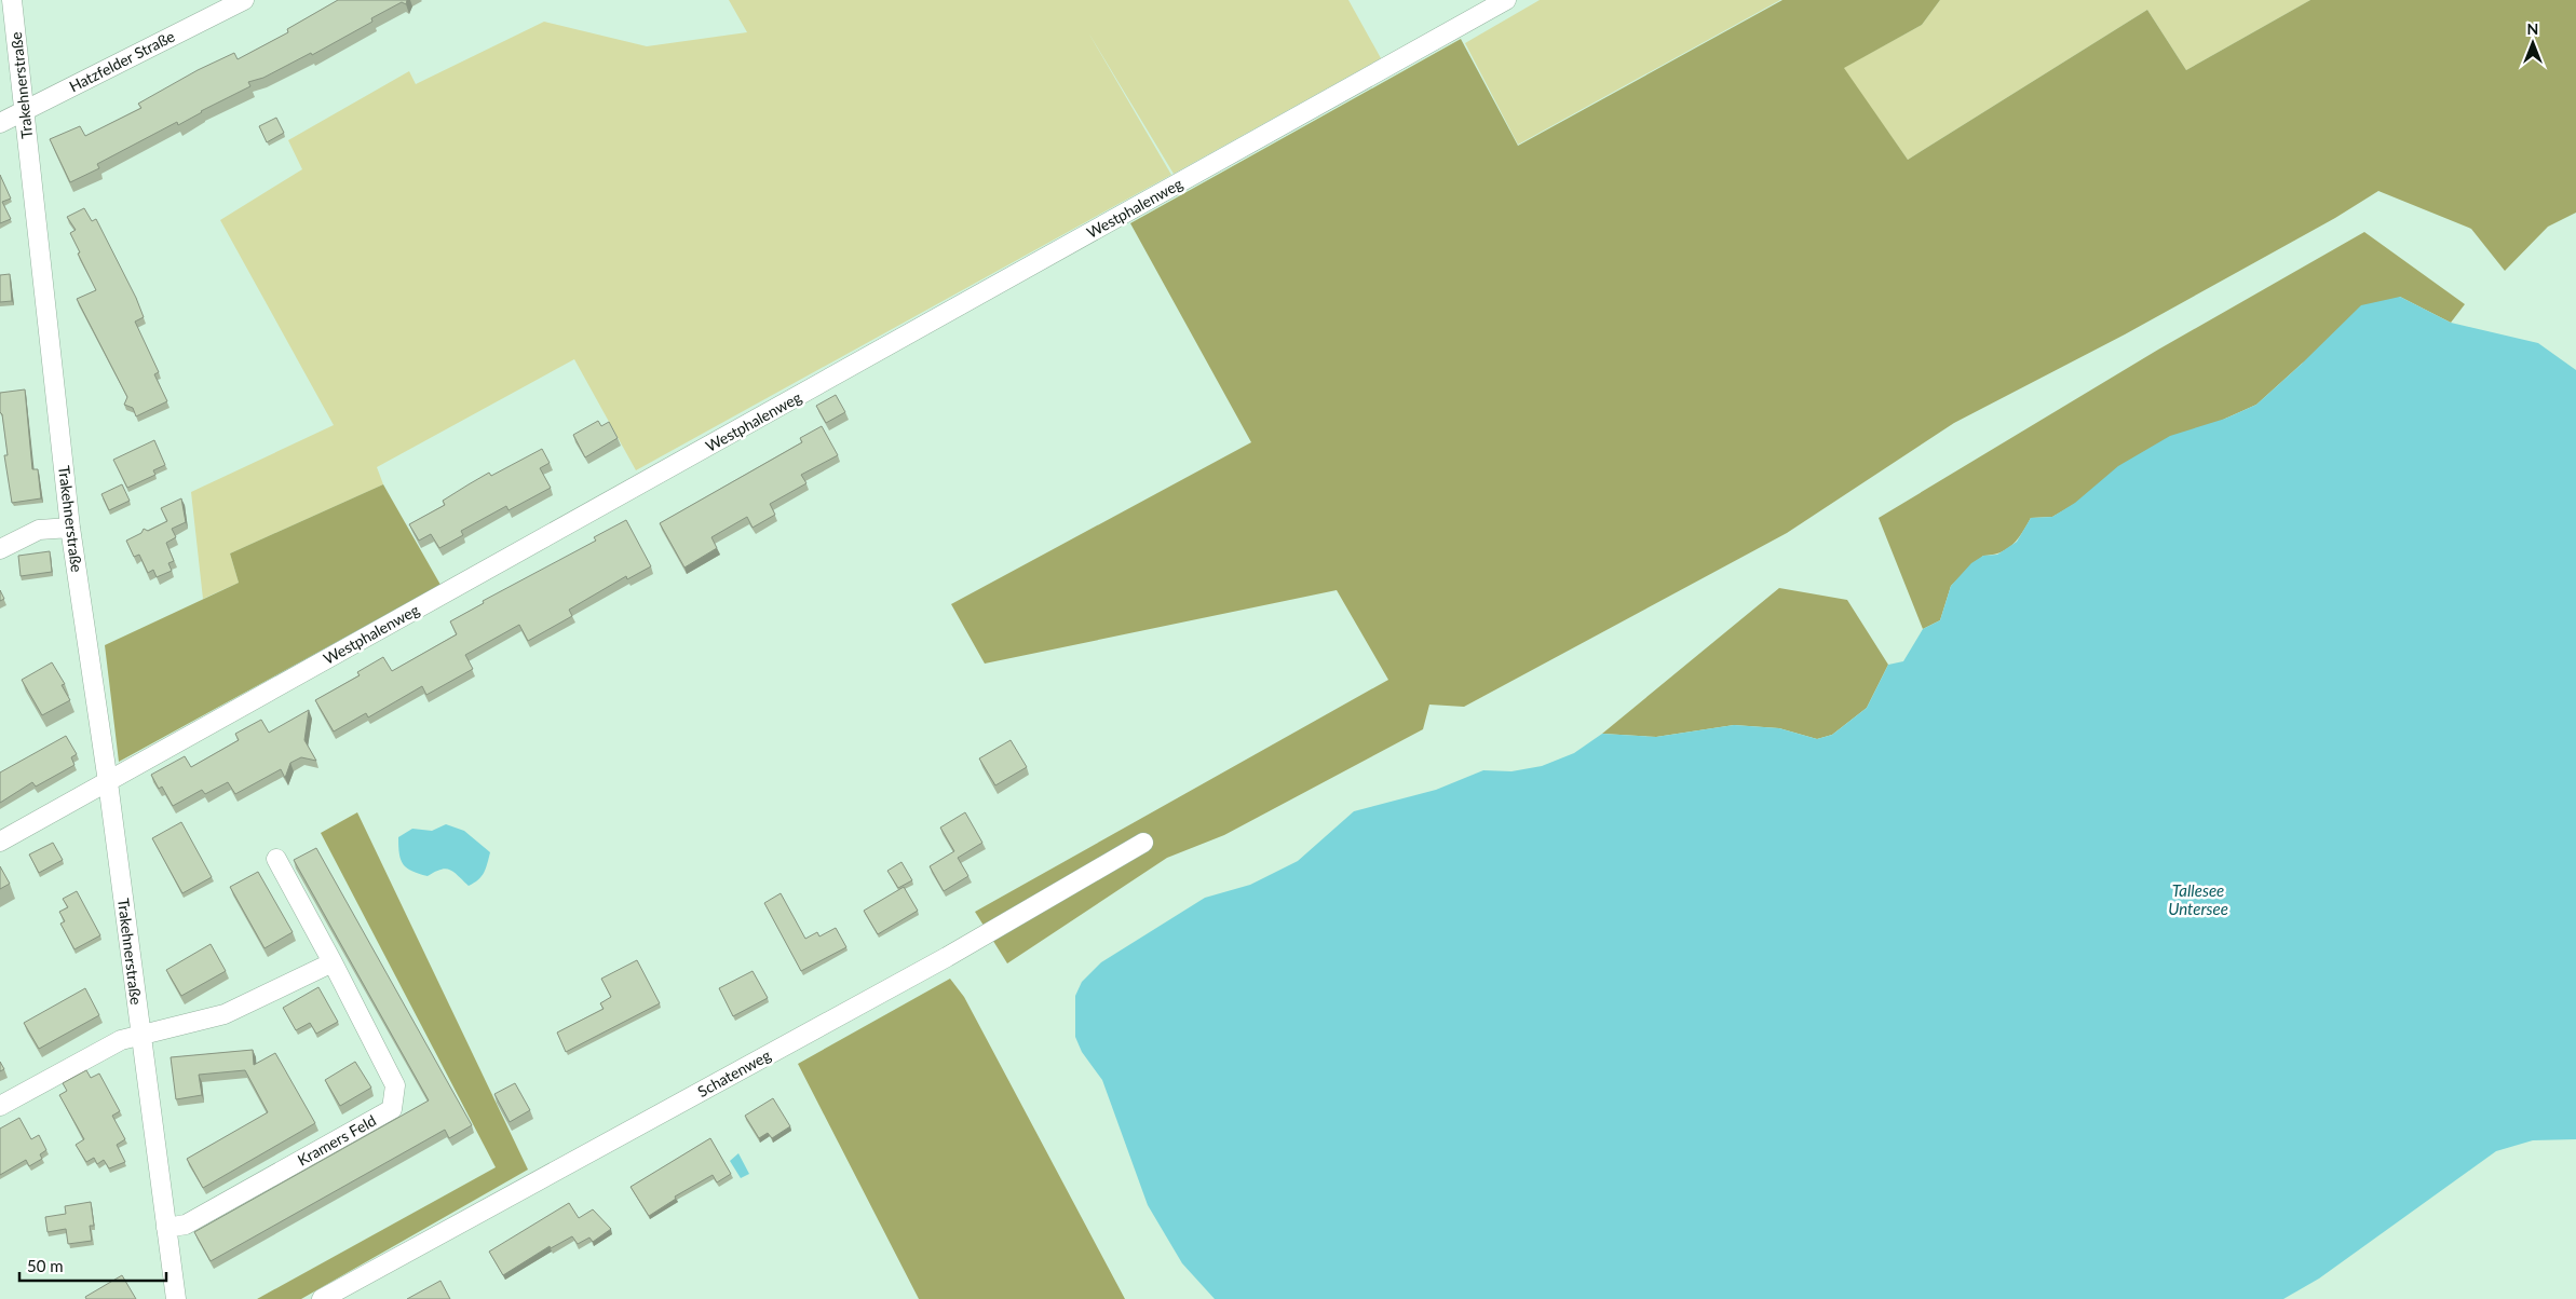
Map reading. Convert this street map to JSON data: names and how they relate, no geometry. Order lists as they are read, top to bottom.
{
  "streets": {
    "street": [
      "Hatzfelder Straße",
      "Trakehnerstraße",
      "Westphalenweg",
      "Schatenweg",
      "Kramers Feld"
    ]
  },
  "crossings": [
    ["Hatzfelder Straße", "Trakehnerstraße"],
    ["Trakehnerstraße", "Westphalenweg"],
    ["Trakehnerstraße", "Kramers Feld"]
  ],
  "water": ["Tallesee Untersee"],
  "scale_bar": "50 m",
  "north": "top"
}
